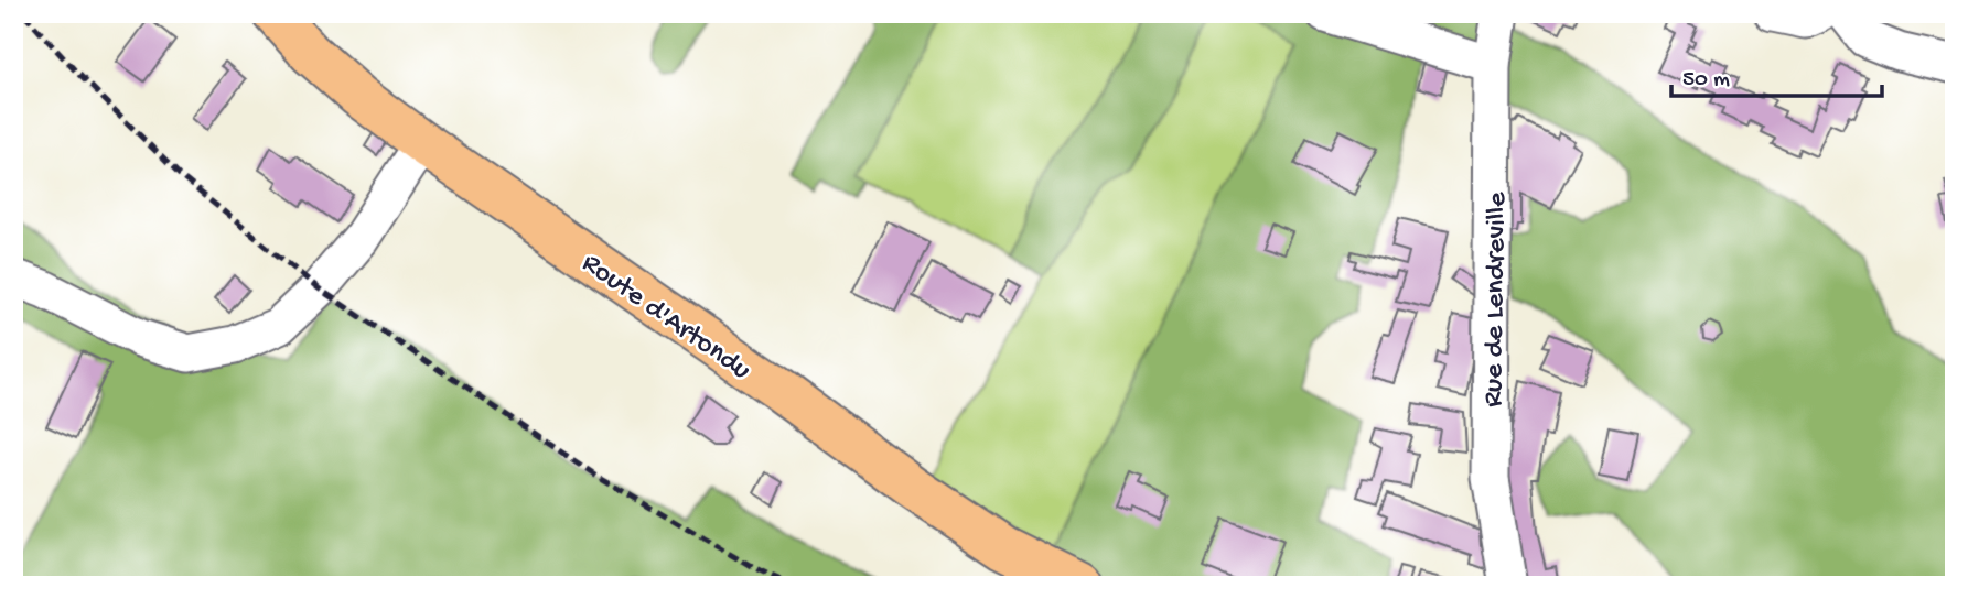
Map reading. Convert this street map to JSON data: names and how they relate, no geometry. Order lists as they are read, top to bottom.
{
  "streets": {
    "main road": ["Route d'Artondu"],
    "street": ["Rue de Lendreville"]
  },
  "scale_bar": "50 m"
}
